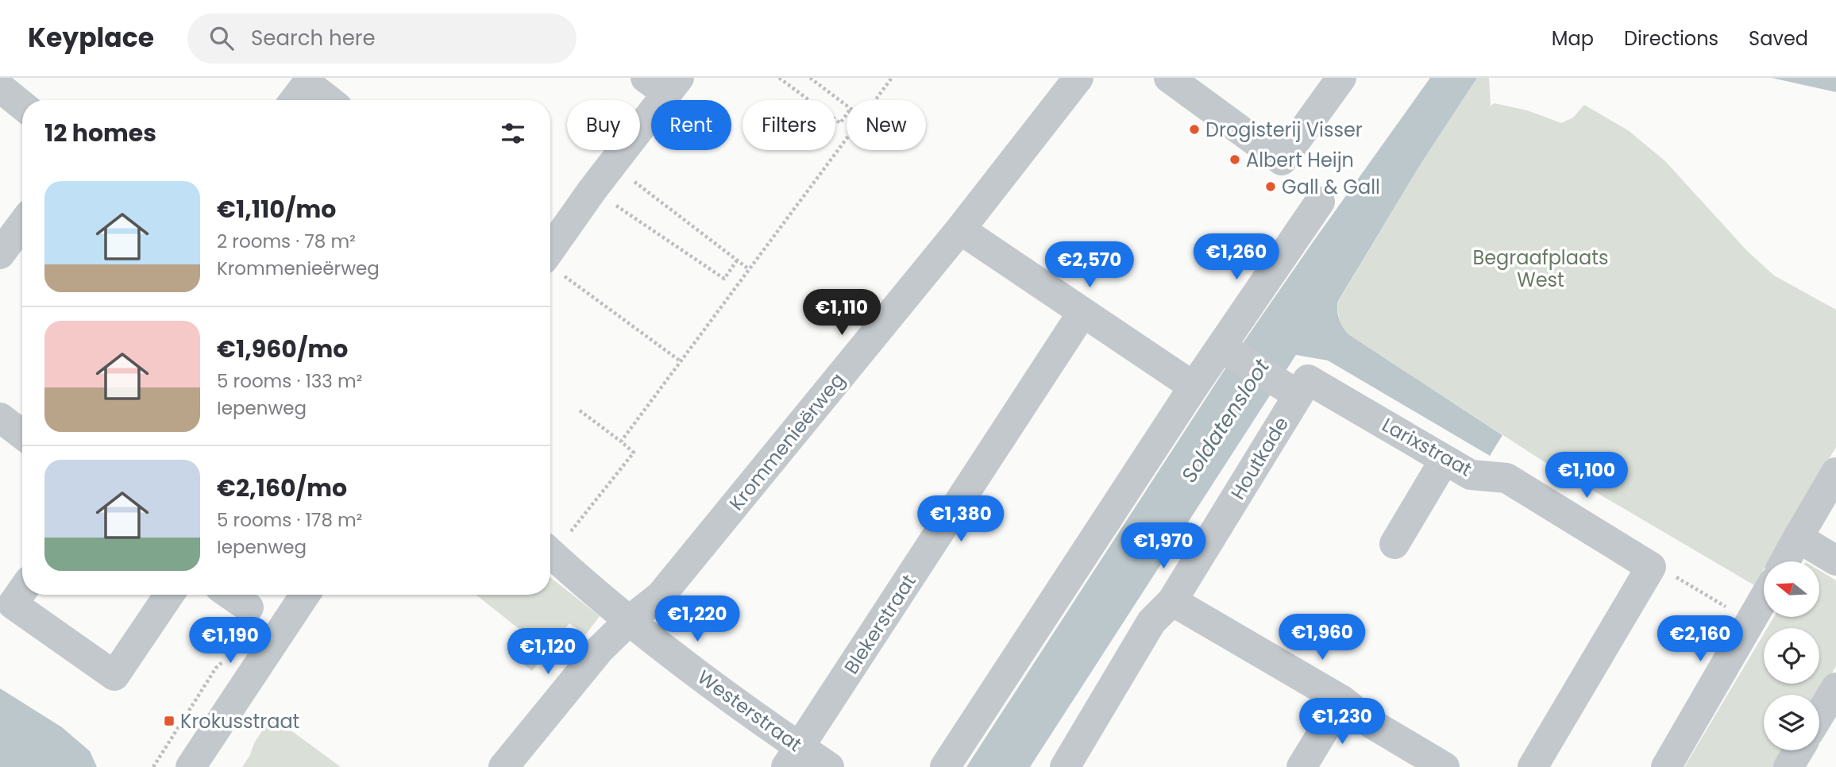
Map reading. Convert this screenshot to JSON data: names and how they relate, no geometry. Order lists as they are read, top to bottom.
{
  "streets": {
    "street": [
      "Krommenieërweg",
      "Larixstraat",
      "Houtkade",
      "Blekerstraat",
      "Westerstraat"
    ]
  },
  "crossings": [
    ["Krommenieërweg", "Westerstraat"],
    ["Larixstraat", "Houtkade"],
    ["Blekerstraat", "Westerstraat"]
  ],
  "water": ["Soldatensloot"],
  "parks": ["Begraafplaats West"],
  "places": {
    "other": ["Drogisterij Visser", "Albert Heijn", "Gall & Gall"],
    "transit": ["Krokusstraat"]
  },
  "north": "left",
  "page": {
    "header": "Keyplace",
    "search": "Search here",
    "nav": ["Map", "Directions", "Saved"],
    "chip": [
      "Buy",
      "Rent",
      "Filters",
      "New"
    ],
    "heading": "12 homes",
    "list": [
      {
        "name": "€1,110/mo",
        "note": "2 rooms · 78 m² · Krommenieërweg"
      },
      {
        "name": "€1,960/mo",
        "note": "5 rooms · 133 m² · Iepenweg"
      },
      {
        "name": "€2,160/mo",
        "note": "5 rooms · 178 m² · Iepenweg"
      }
    ],
    "price": [
      "€1,260",
      "€2,570",
      "€1,110",
      "€1,100",
      "€1,380",
      "€1,970",
      "€1,220",
      "€1,960",
      "€2,160",
      "€1,190",
      "€1,120",
      "€1,230"
    ]
  }
}
